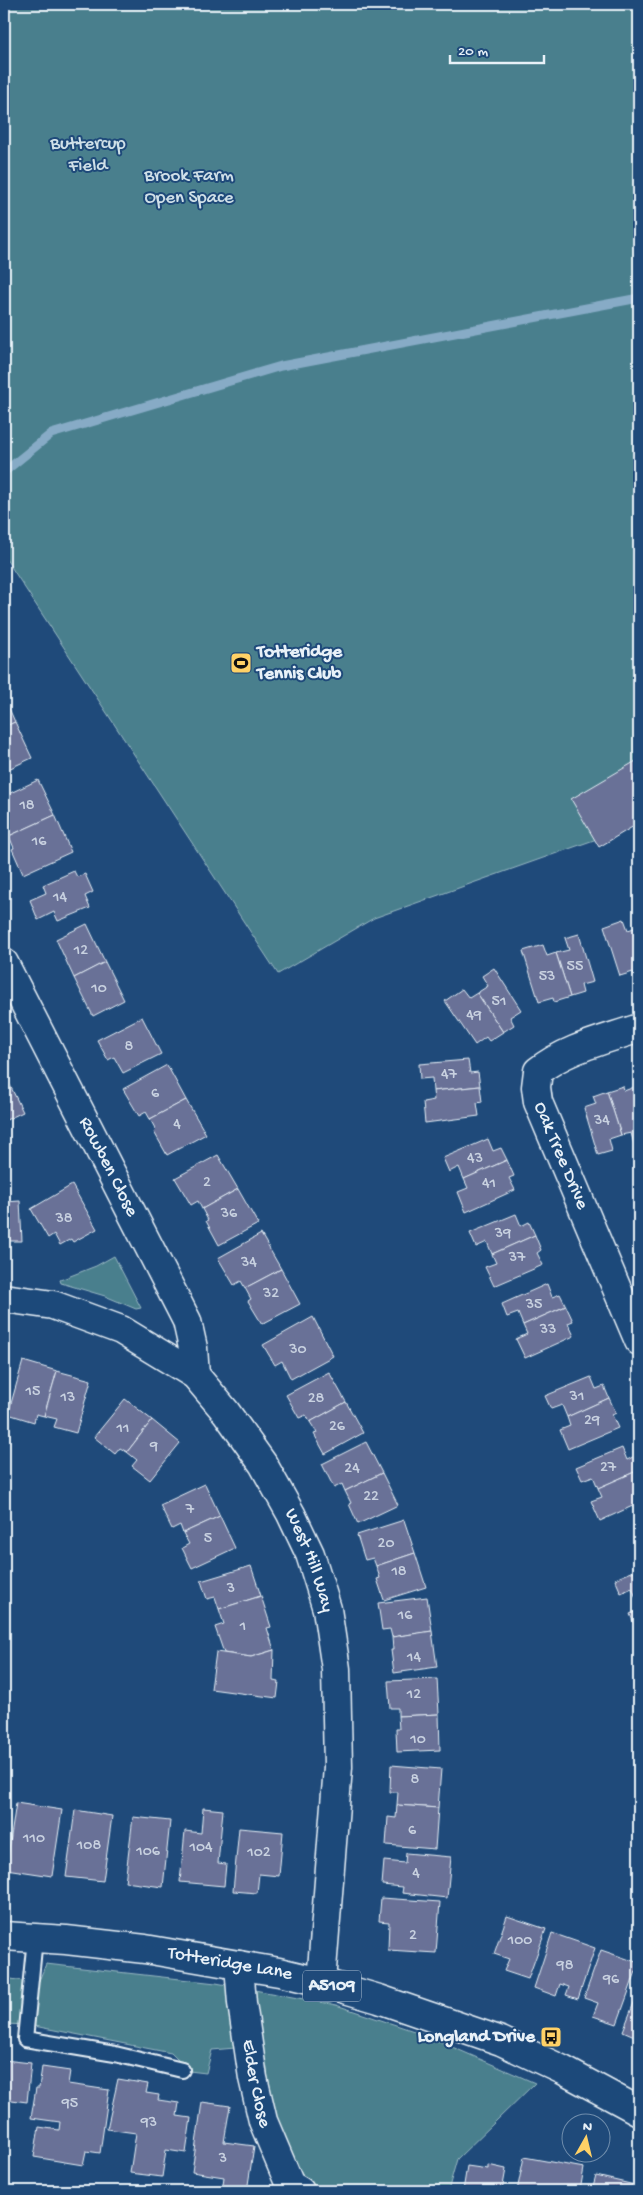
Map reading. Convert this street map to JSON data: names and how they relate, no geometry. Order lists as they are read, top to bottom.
{
  "streets": {
    "street": [
      "Oak Tree Drive",
      "Rowben Close",
      "West Hill Way",
      "Totteridge Lane",
      "A5109",
      "Elder Close"
    ]
  },
  "crossings": [
    ["Rowben Close", "West Hill Way"],
    ["West Hill Way", "Totteridge Lane"],
    ["Totteridge Lane", "Elder Close"]
  ],
  "parks": ["Buttercup Field", "Brook Farm Open Space"],
  "places": {
    "sports": ["Totteridge Tennis Club"],
    "bus stop": ["Longland Drive"]
  },
  "house_numbers": [
    "18",
    "16",
    "14",
    "12",
    "55",
    "53",
    "10",
    "51",
    "49",
    "8",
    "47",
    "6",
    "34",
    "4",
    "43",
    "2",
    "41",
    "36",
    "38",
    "39",
    "37",
    "34",
    "32",
    "35",
    "33",
    "30",
    "15",
    "31",
    "13",
    "28",
    "29",
    "26",
    "11",
    "9",
    "27",
    "24",
    "22",
    "7",
    "5",
    "20",
    "18",
    "3",
    "16",
    "1",
    "14",
    "12",
    "10",
    "8",
    "6",
    "110",
    "108",
    "104",
    "106",
    "102",
    "4",
    "2",
    "100",
    "98",
    "96",
    "95",
    "93",
    "3"
  ],
  "scale_bar": "20 m",
  "north": "top"
}
